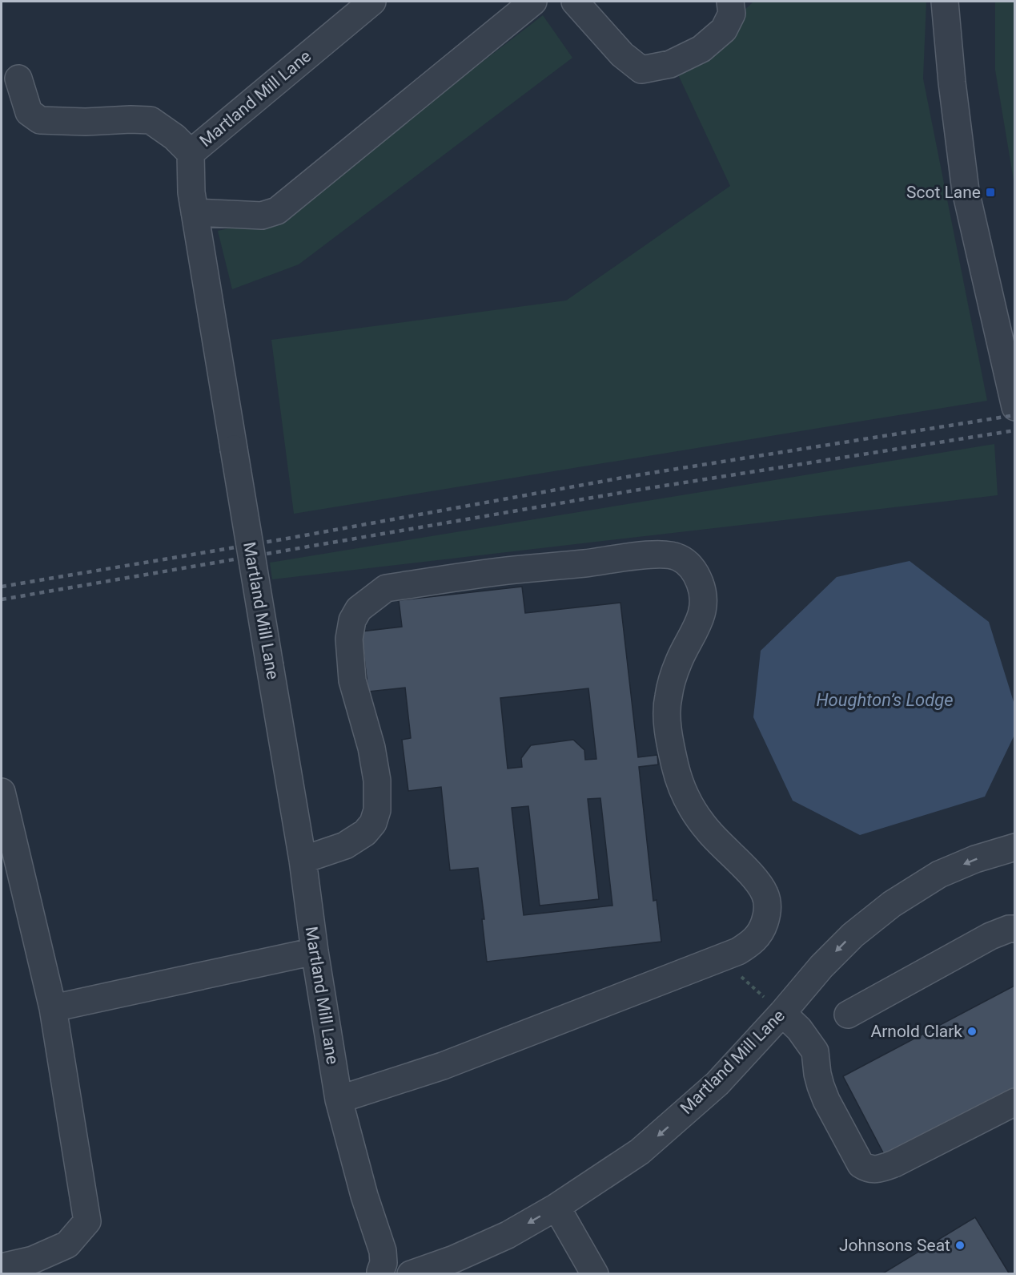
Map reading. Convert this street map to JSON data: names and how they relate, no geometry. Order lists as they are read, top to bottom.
{
  "streets": {
    "street": ["Martland Mill Lane"]
  },
  "water": ["Houghton’s Lodge"],
  "places": {
    "transit": ["Scot Lane"],
    "other": ["Arnold Clark", "Johnsons Seat"]
  }
}
